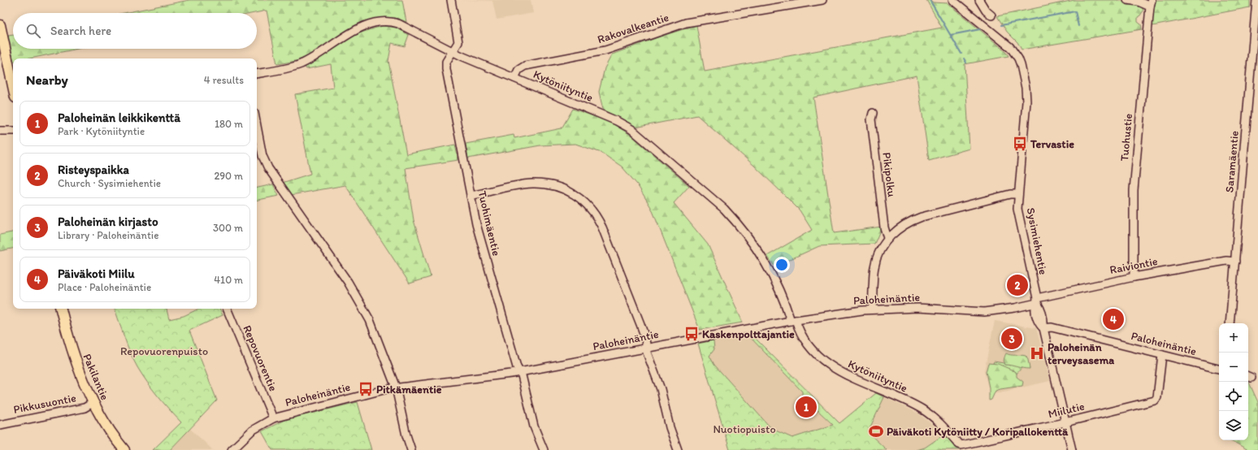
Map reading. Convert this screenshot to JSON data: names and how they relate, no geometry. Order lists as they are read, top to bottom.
{
  "streets": {
    "main road": ["Pakilantie"],
    "street": [
      "Rakovalkeantie",
      "Kytöniityntie",
      "Tuohustie",
      "Saramäentie",
      "Pikipolku",
      "Tuohimäentie",
      "Sysimiehentie",
      "Raiviontie",
      "Paloheinäntie",
      "Repovuorentie",
      "Pikkusuontie",
      "Miilutie"
    ]
  },
  "crossings": [
    ["Rakovalkeantie", "Kytöniityntie"],
    ["Kytöniityntie", "Tuohimäentie"],
    ["Kytöniityntie", "Paloheinäntie"],
    ["Kytöniityntie", "Miilutie"],
    ["Tuohustie", "Raiviontie"],
    ["Saramäentie", "Raiviontie"],
    ["Tuohimäentie", "Paloheinäntie"],
    ["Sysimiehentie", "Raiviontie"],
    ["Sysimiehentie", "Paloheinäntie"],
    ["Sysimiehentie", "Miilutie"],
    ["Raiviontie", "Paloheinäntie"],
    ["Paloheinäntie", "Repovuorentie"],
    ["Paloheinäntie", "Miilutie"],
    ["Pakilantie", "Pikkusuontie"]
  ],
  "parks": ["Repovuorenpuisto", "Nuotiopuisto"],
  "places": {
    "bus stop": ["Tervastie", "Kaskenpolttajantie", "Pitkämäentie"],
    "hospital": ["Paloheinän terveysasema"],
    "sports": ["Päiväkoti Kytöniitty / Koripallokenttä"]
  },
  "page": {
    "search": "Search here",
    "heading": ["Nearby", "4 results"],
    "list": [
      {
        "mark": "1",
        "name": "Paloheinän leikkikenttä",
        "note": "Park · Kytöniityntie",
        "value": "180 m"
      },
      {
        "mark": "2",
        "name": "Risteyspaikka",
        "note": "Church · Sysimiehentie",
        "value": "290 m"
      },
      {
        "mark": "3",
        "name": "Paloheinän kirjasto",
        "note": "Library · Paloheinäntie",
        "value": "300 m"
      },
      {
        "mark": "4",
        "name": "Päiväkoti Miilu",
        "note": "Place · Paloheinäntie",
        "value": "410 m"
      }
    ],
    "pins": [
      "2",
      "4",
      "3",
      "1"
    ],
    "map_buttons": ["+", "−"]
  }
}
